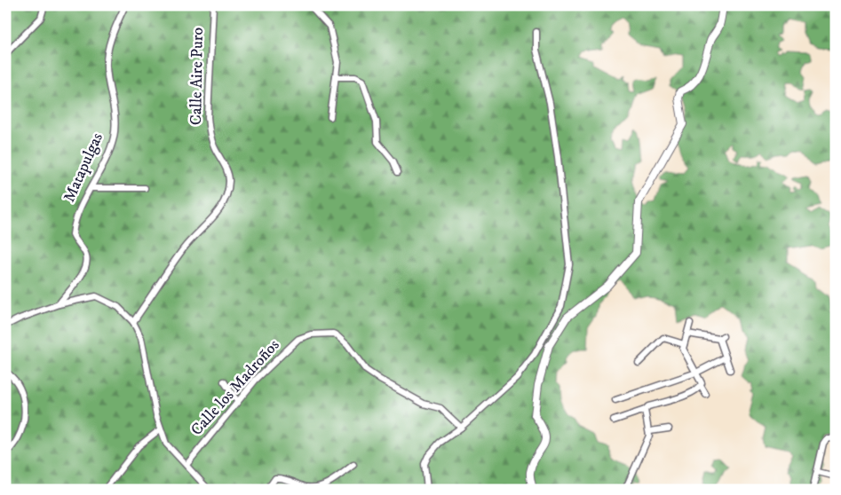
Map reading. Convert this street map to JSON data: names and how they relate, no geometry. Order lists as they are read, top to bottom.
{
  "streets": {
    "street": ["Calle Aire Puro", "Matapulgas", "Calle los Madroños"]
  }
}
